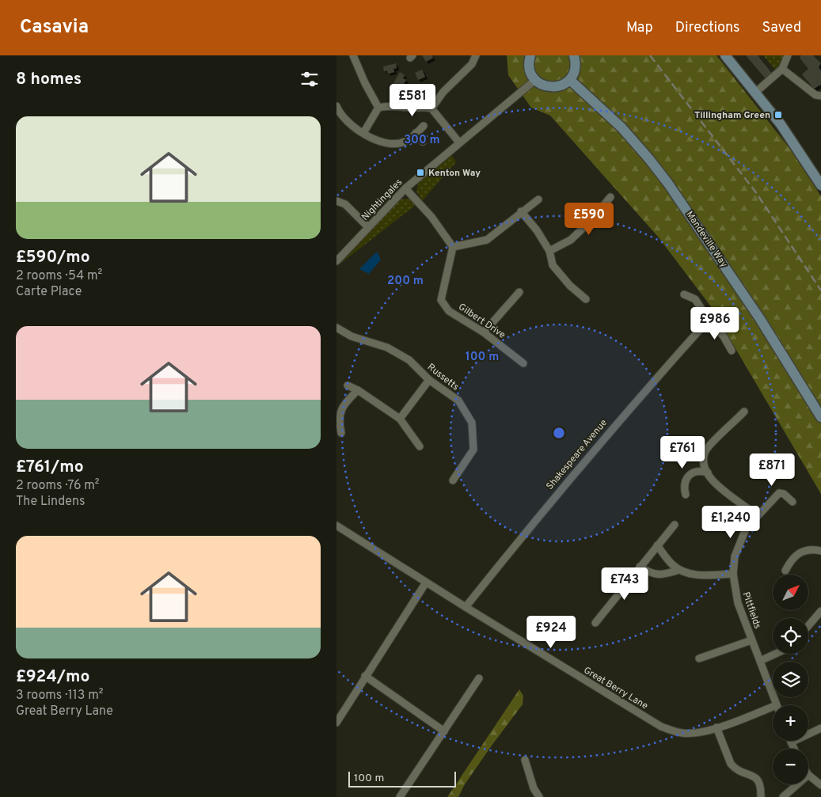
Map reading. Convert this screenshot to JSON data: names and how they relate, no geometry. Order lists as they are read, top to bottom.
{
  "streets": {
    "main road": ["Mandeville Way"],
    "street": [
      "Nightingales",
      "Gilbert Drive",
      "Russetts",
      "Shakespeare Avenue",
      "Pittfields",
      "Great Berry Lane"
    ]
  },
  "crossings": [
    ["Shakespeare Avenue", "Great Berry Lane"]
  ],
  "places": {
    "transit": ["Tillingham Green", "Kenton Way"]
  },
  "scale_bar": "100 m",
  "north": "top right",
  "page": {
    "header": "Casavia",
    "nav": ["Map", "Directions", "Saved"],
    "heading": "8 homes",
    "price": [
      "£581",
      "£590",
      "£986",
      "£761",
      "£871",
      "£1,240",
      "£743",
      "£924"
    ],
    "list": [
      {
        "name": "£590/mo",
        "note": "2 rooms · 54 m² · Carte Place"
      },
      {
        "name": "£761/mo",
        "note": "2 rooms · 76 m² · The Lindens"
      },
      {
        "name": "£924/mo",
        "note": "3 rooms · 113 m² · Great Berry Lane"
      }
    ],
    "map_buttons": ["+", "−"],
    "scale": "100 m"
  },
  "rings": ["300 m", "200 m", "100 m"]
}
